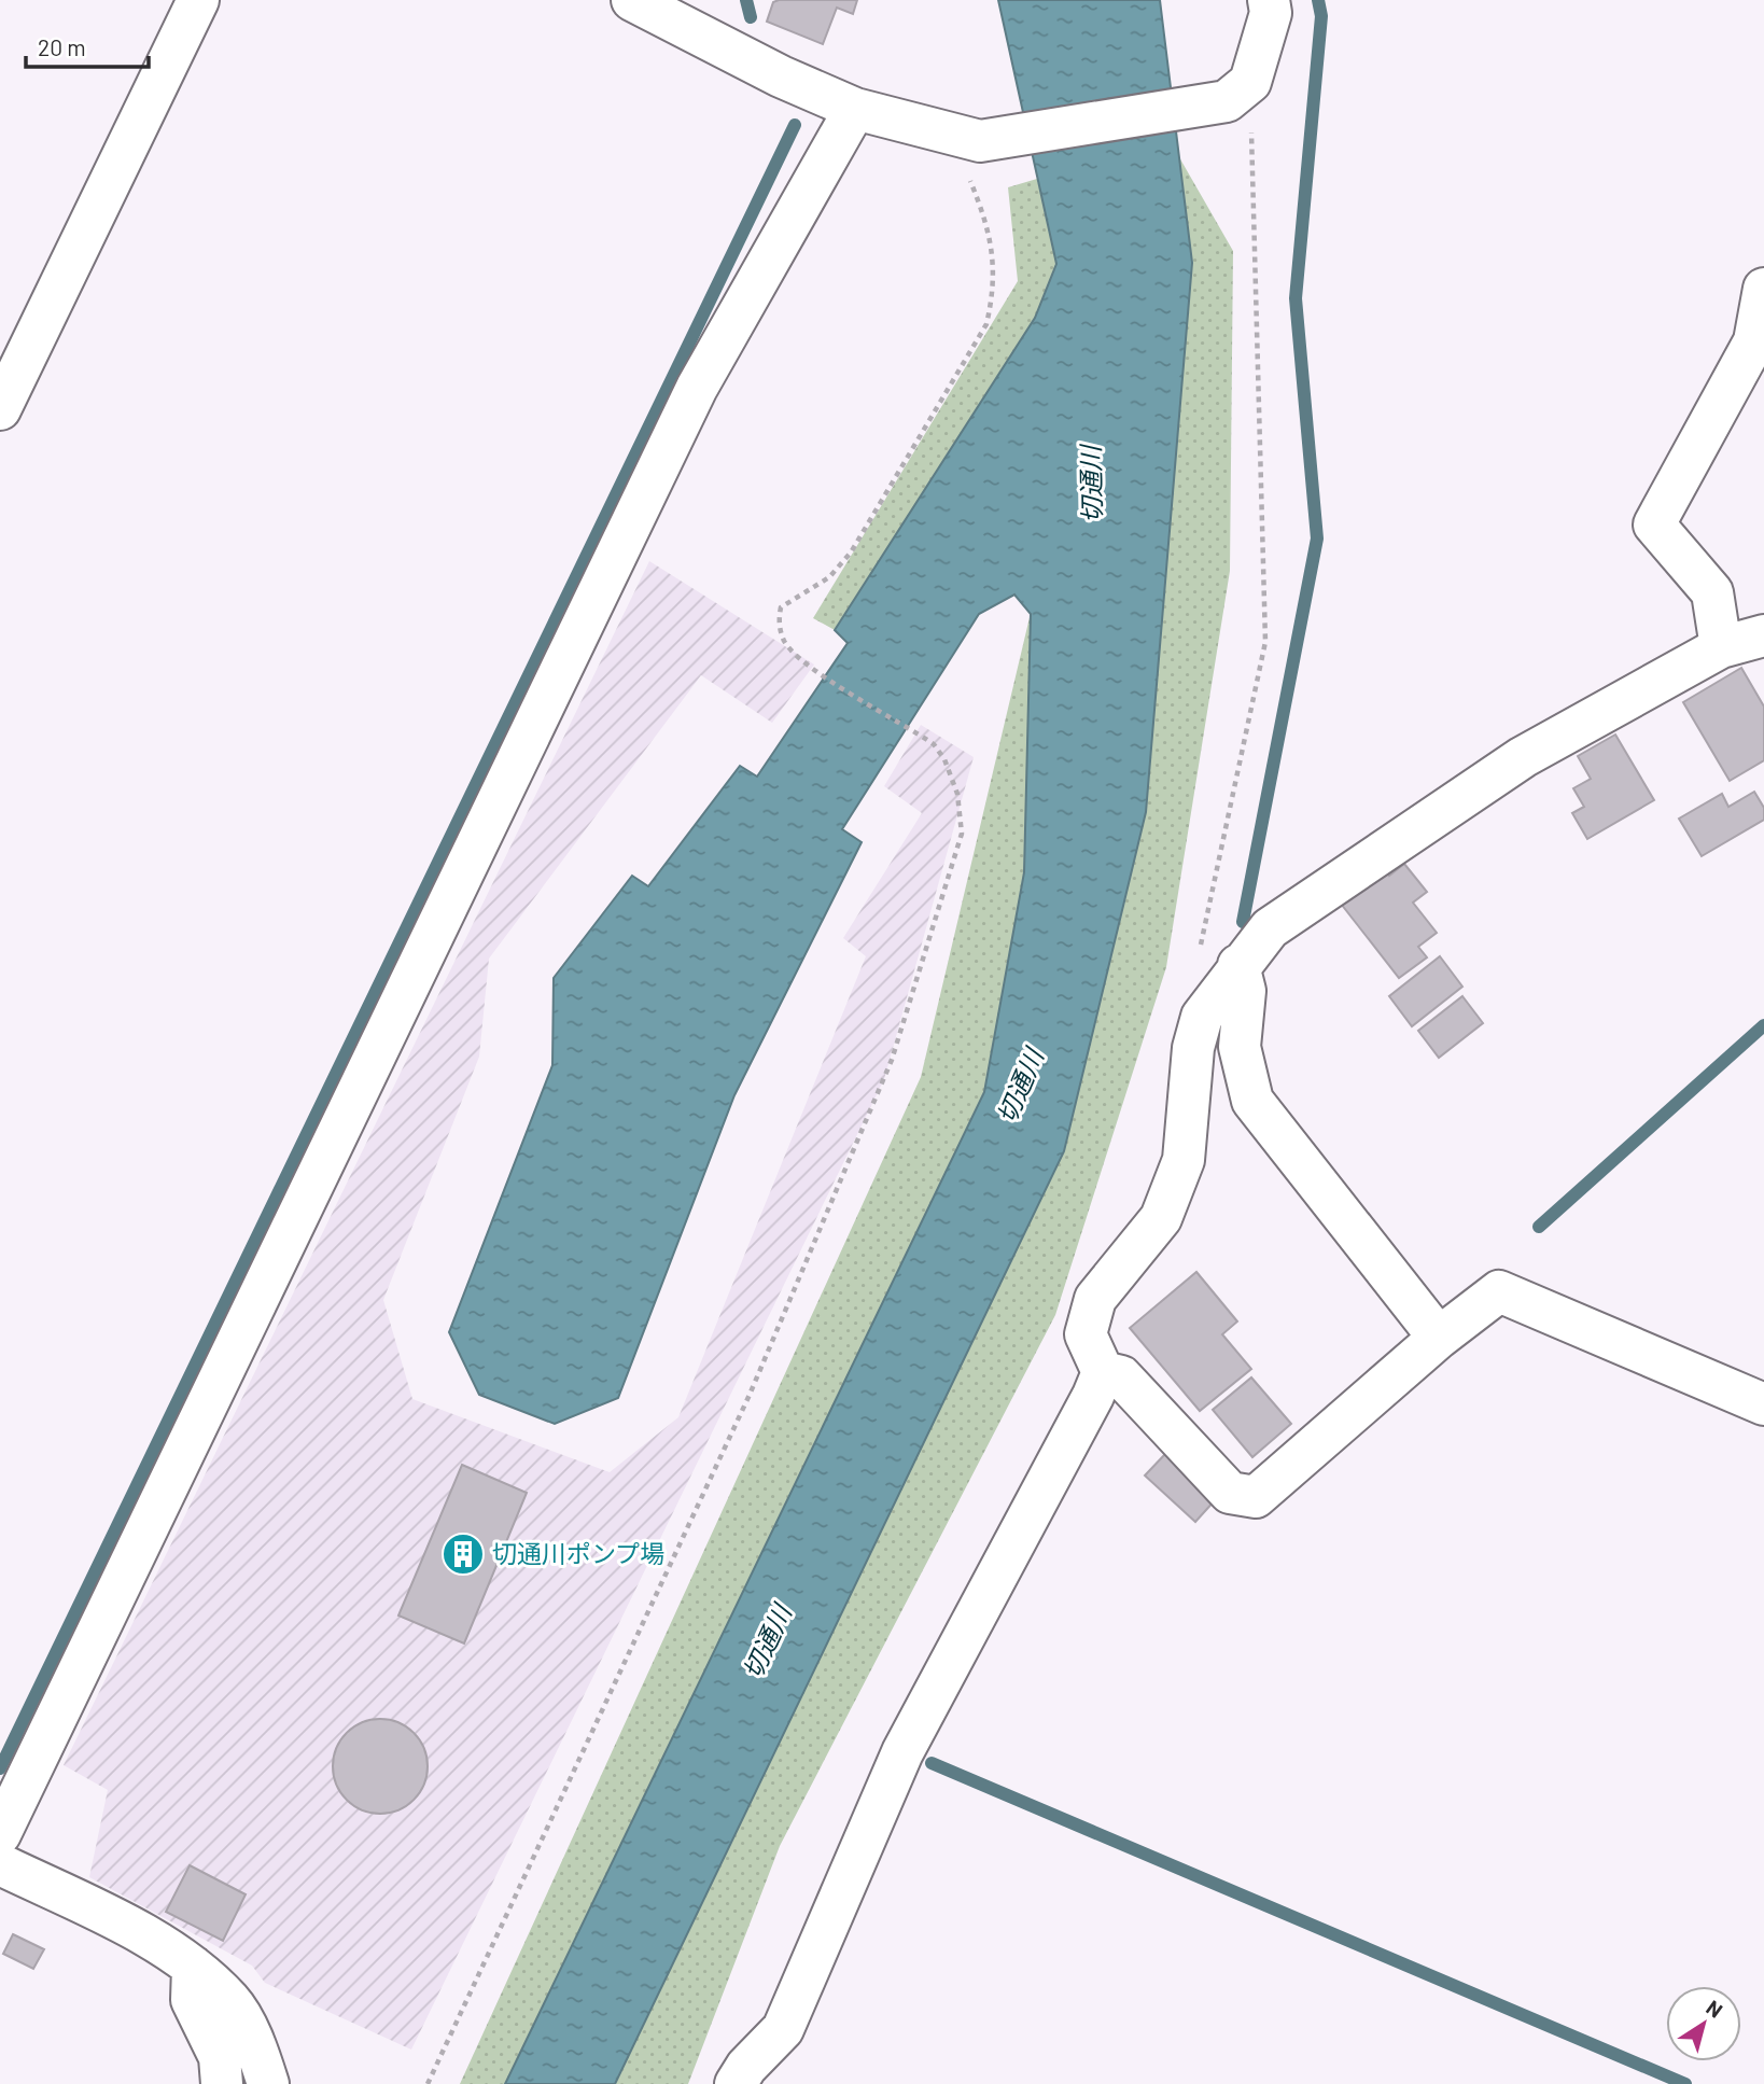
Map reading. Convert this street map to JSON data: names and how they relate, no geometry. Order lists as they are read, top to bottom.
{
  "water": ["切通川"],
  "places": {
    "building": ["切通川ポンプ場"]
  },
  "scale_bar": "20 m",
  "north": "top right"
}
